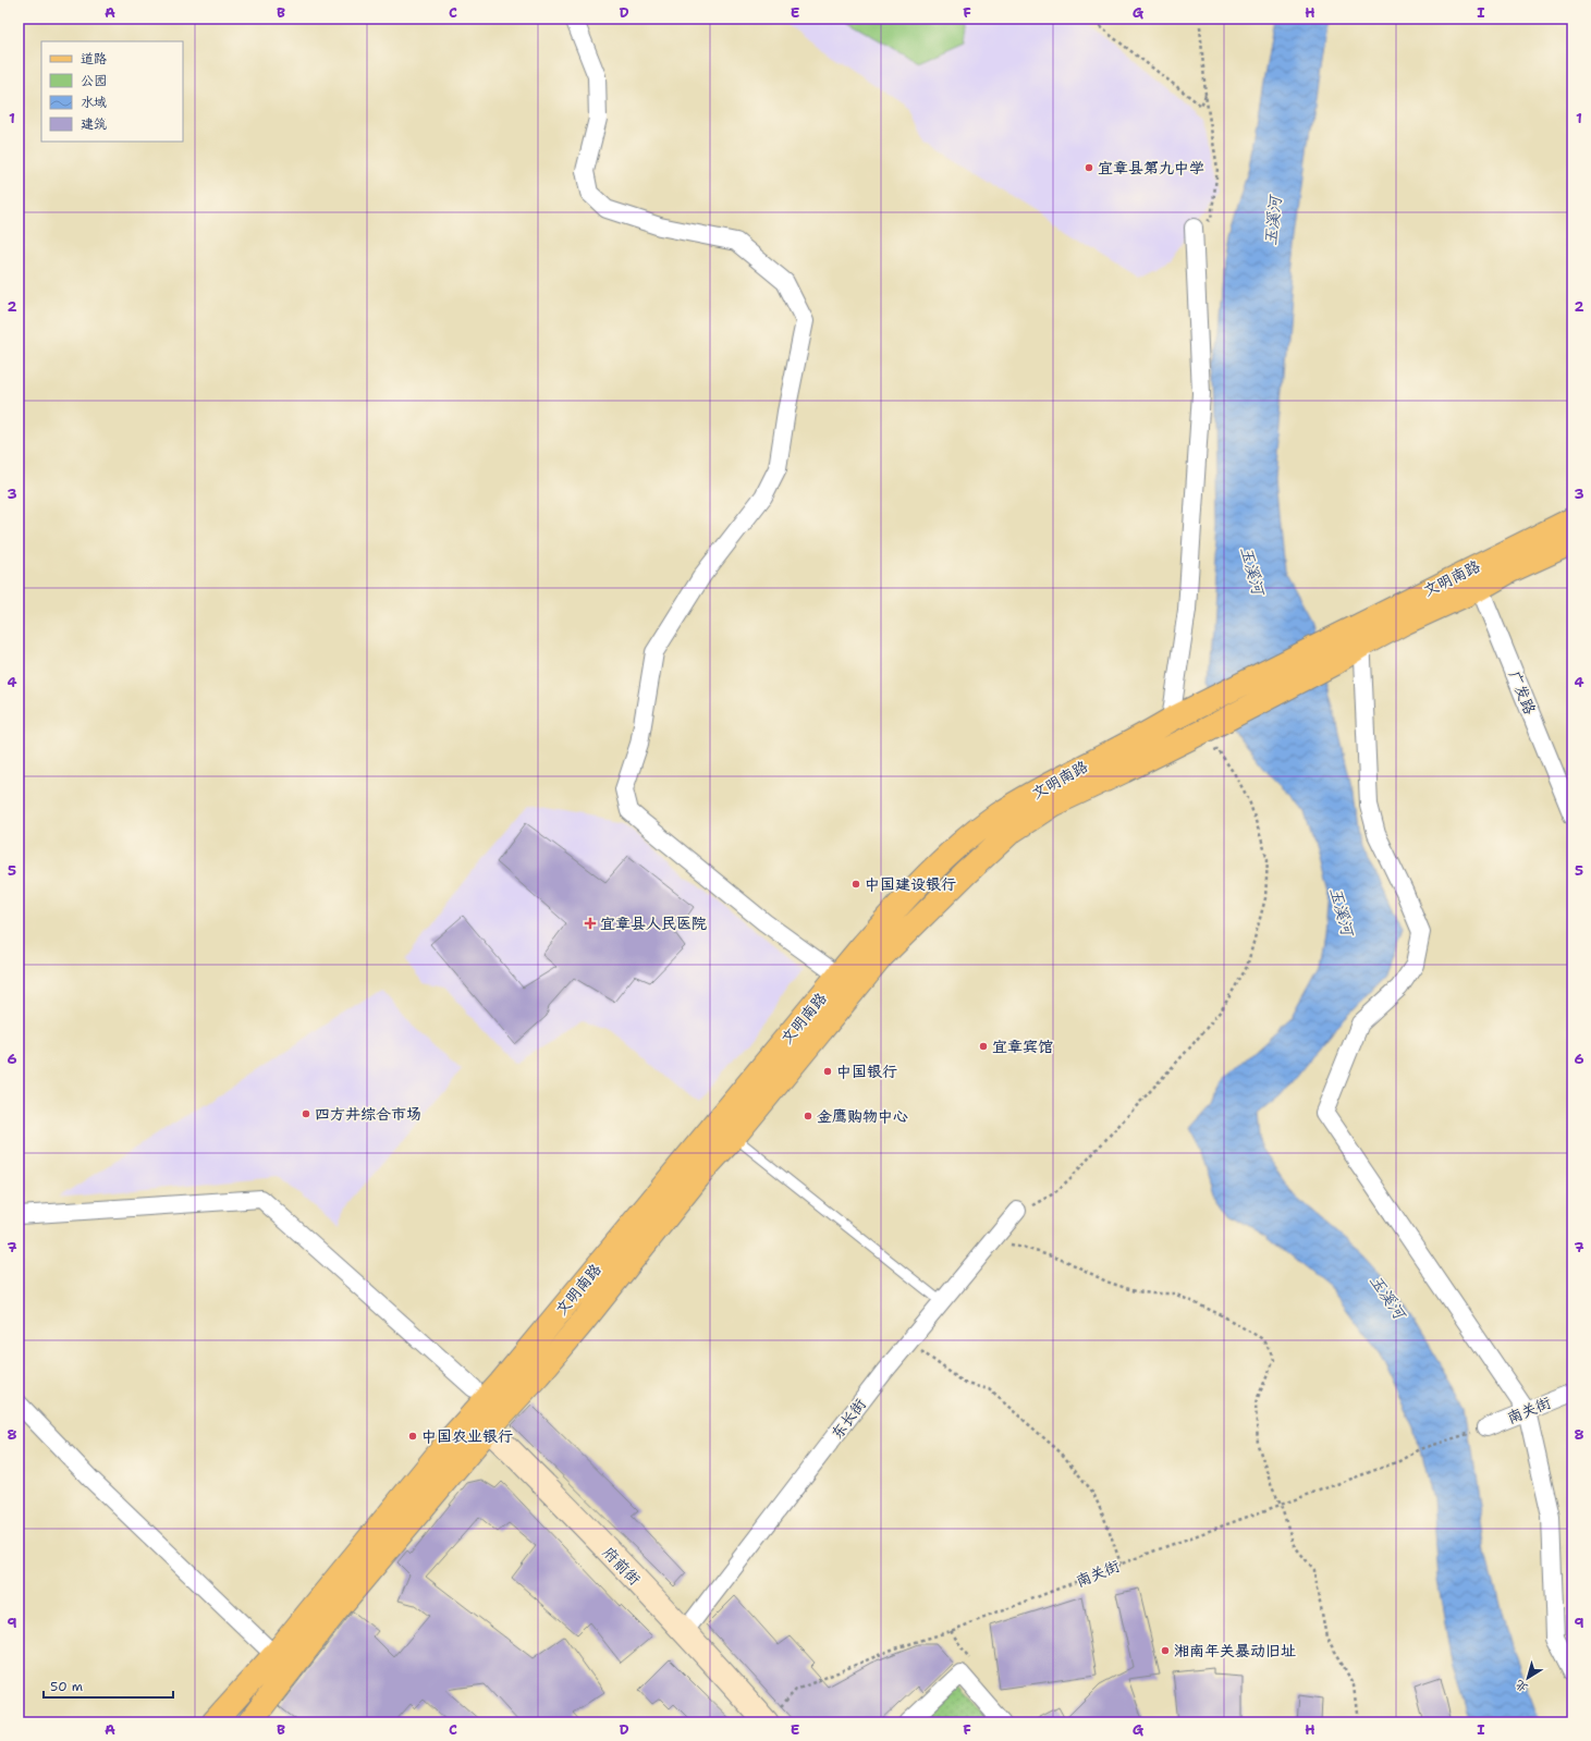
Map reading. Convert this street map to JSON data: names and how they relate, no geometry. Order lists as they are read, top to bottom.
{
  "streets": {
    "main road": ["文明南路"],
    "street": [
      "广发路",
      "南关街",
      "东长街",
      "府前街"
    ]
  },
  "crossings": [
    ["文明南路", "广发路"],
    ["文明南路", "府前街"],
    ["南关街", "府前街"],
    ["东长街", "府前街"]
  ],
  "water": ["玉溪河"],
  "places": {
    "other": [
      "宜章县第九中学",
      "中国建设银行",
      "宜章宾馆",
      "中国银行",
      "四方井综合市场",
      "金鹰购物中心",
      "中国农业银行",
      "湘南年关暴动旧址"
    ],
    "health": ["宜章县人民医院"]
  },
  "legend": [
    "道路",
    "公园",
    "水域",
    "建筑"
  ],
  "scale_bar": "50 m",
  "north": "bottom left",
  "grid": {
    "columns": [
      "A",
      "B",
      "C",
      "D",
      "E",
      "F",
      "G",
      "H",
      "I"
    ],
    "rows": [
      "1",
      "2",
      "3",
      "4",
      "5",
      "6",
      "7",
      "8",
      "9"
    ]
  }
}
